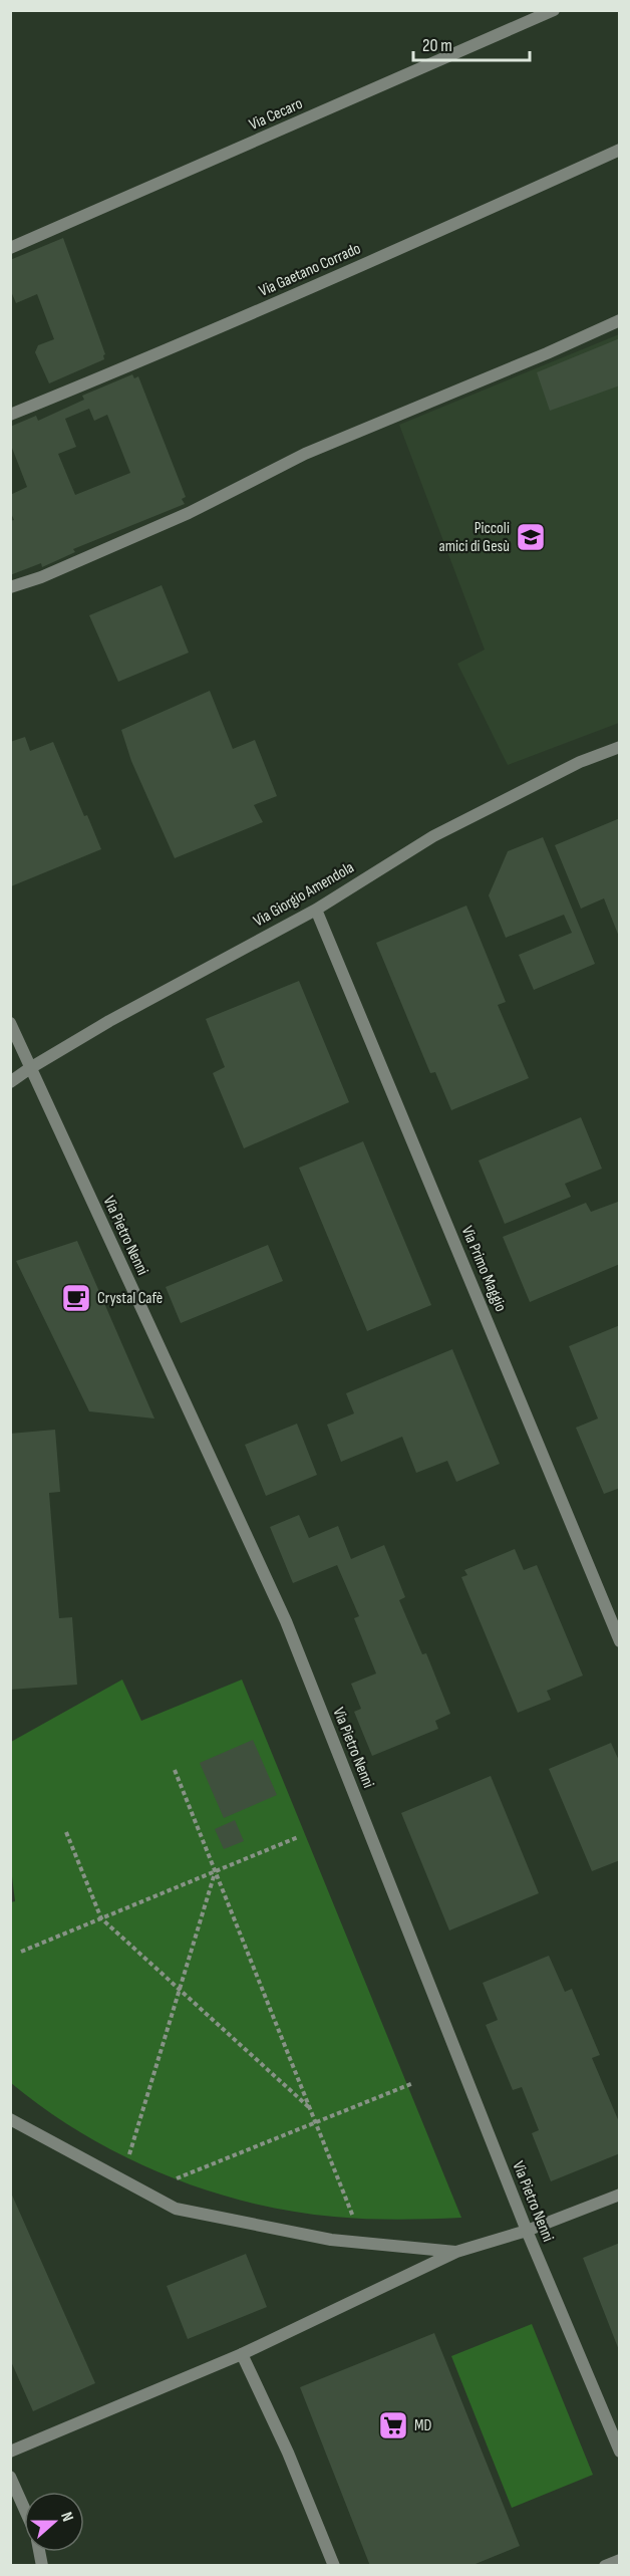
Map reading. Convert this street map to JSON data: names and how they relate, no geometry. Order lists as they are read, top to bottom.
{
  "streets": {
    "street": [
      "Via Cecaro",
      "Via Gaetano Corrado",
      "Via Giorgio Amendola",
      "Via Pietro Nenni",
      "Via Primo Maggio"
    ]
  },
  "crossings": [
    ["Via Giorgio Amendola", "Via Pietro Nenni"],
    ["Via Giorgio Amendola", "Via Primo Maggio"]
  ],
  "places": {
    "school or university": ["Piccoli amici di Gesù"],
    "cafe": ["Crystal Cafè"],
    "supermarket": ["MD"]
  },
  "scale_bar": "20 m",
  "north": "right"
}
